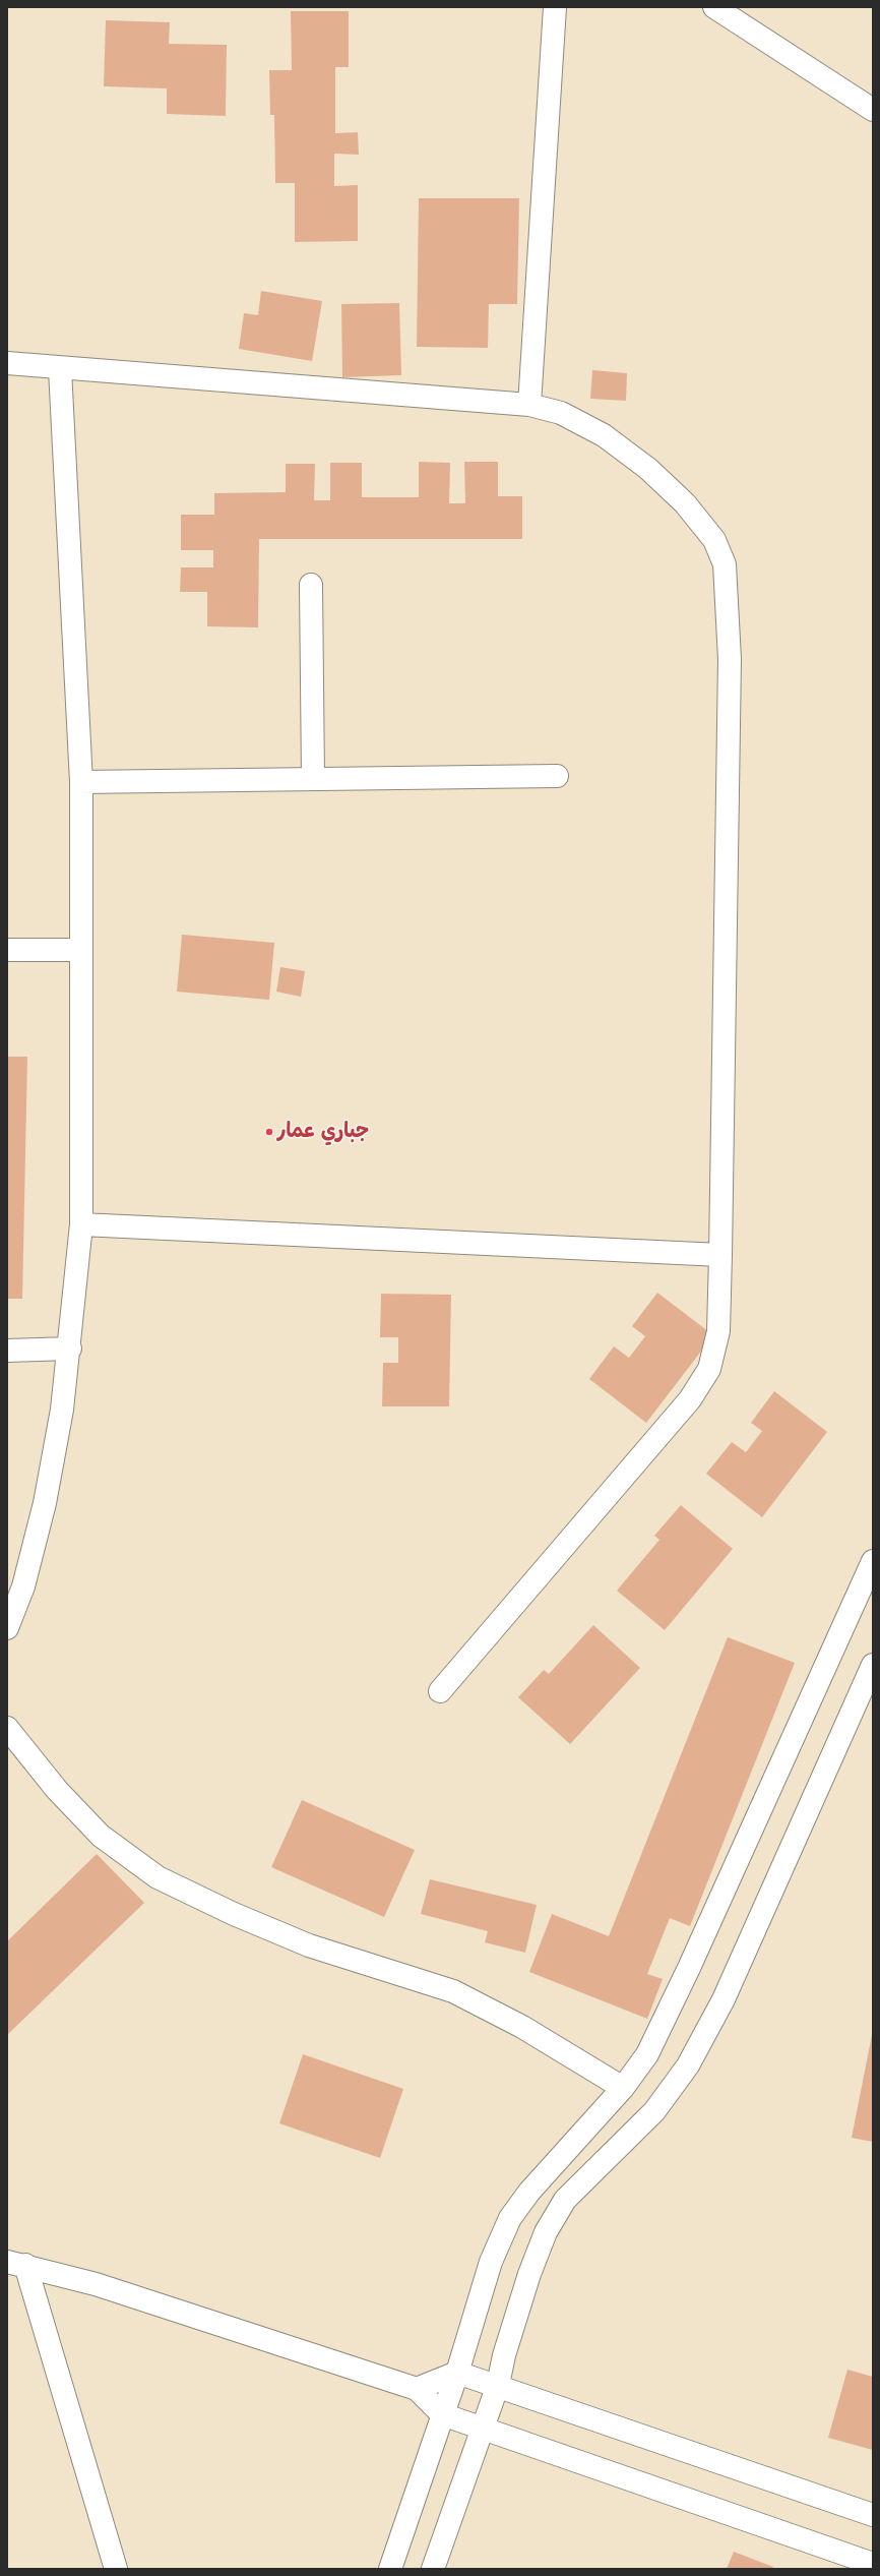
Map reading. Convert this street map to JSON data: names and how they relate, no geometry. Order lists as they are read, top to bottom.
{
  "places": ["جباري عمار"]
}
